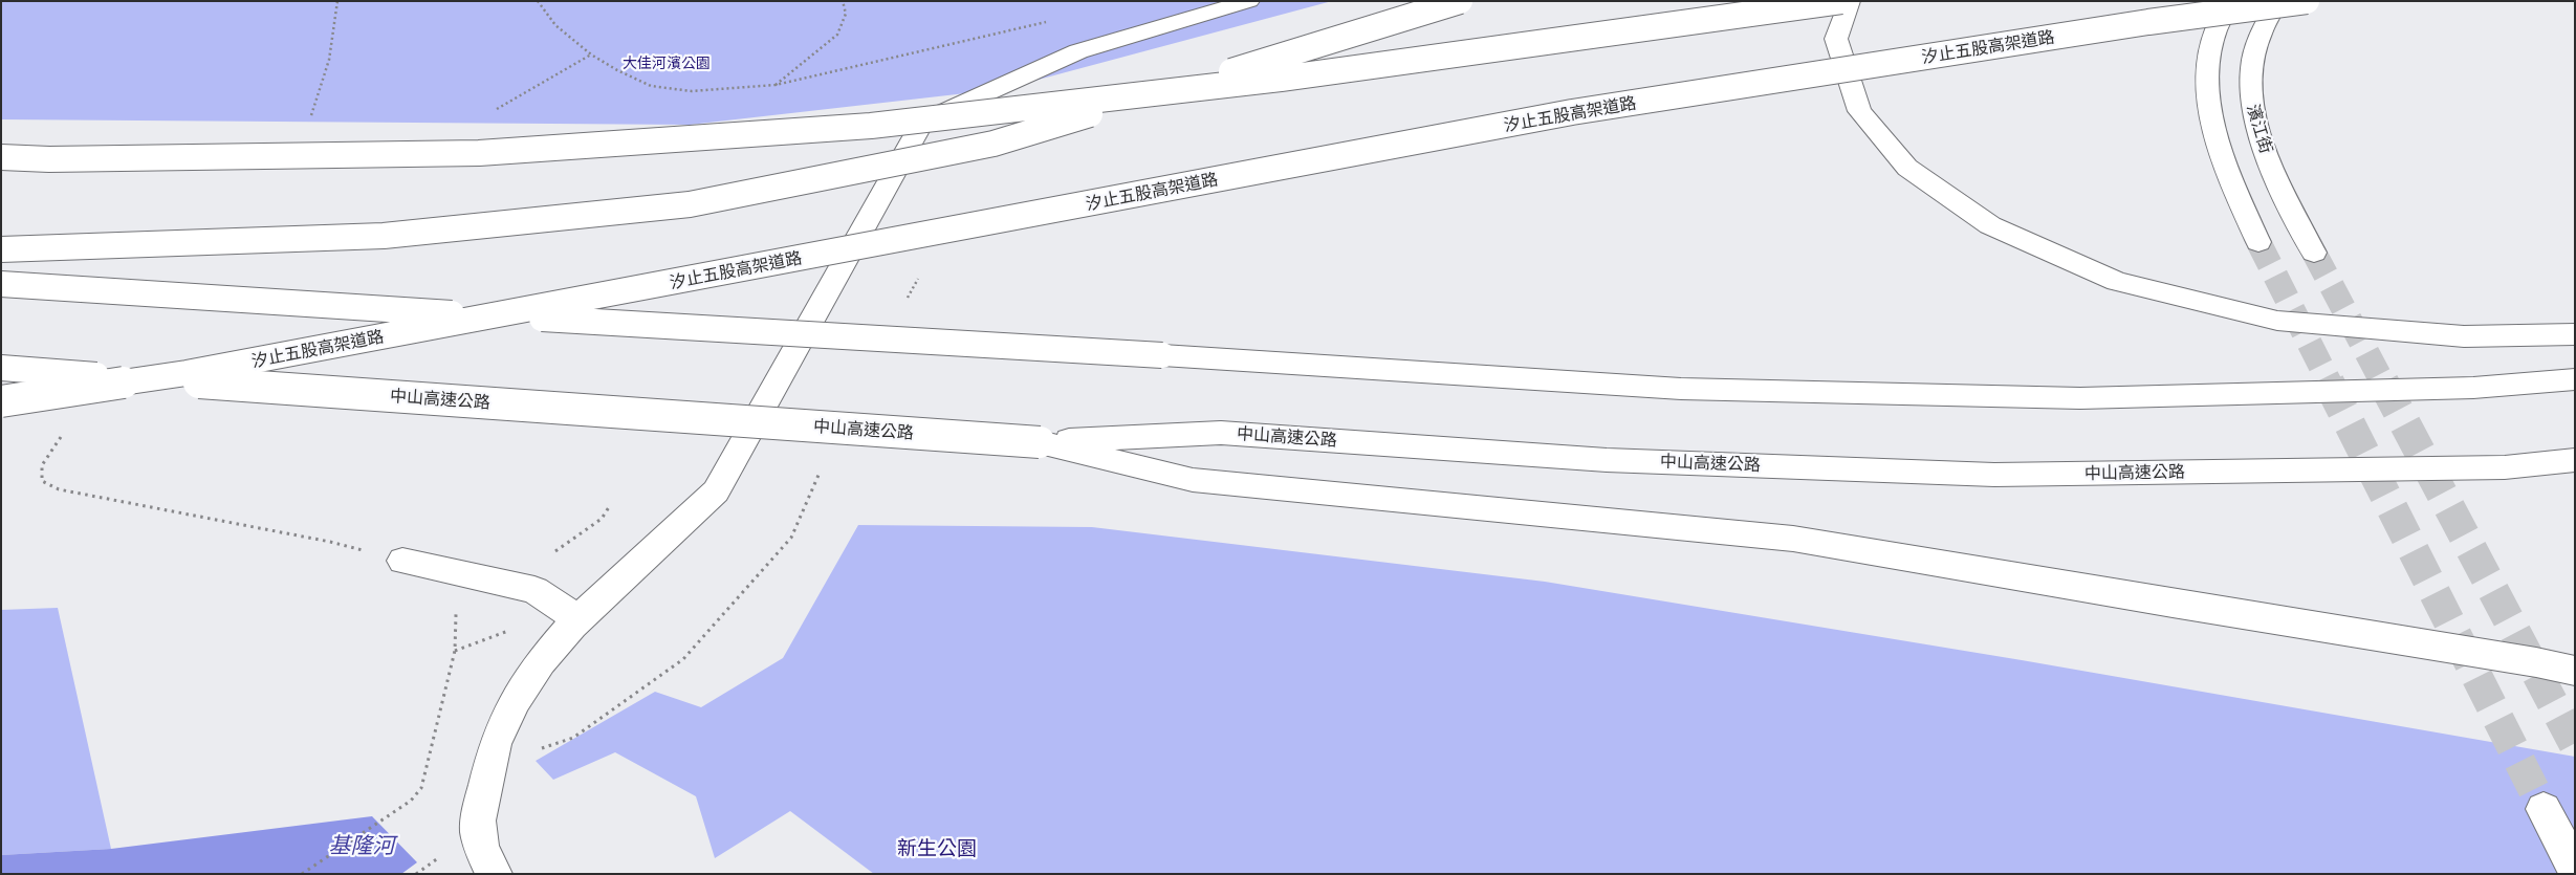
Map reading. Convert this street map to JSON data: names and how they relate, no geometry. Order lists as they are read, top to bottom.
{
  "streets": {
    "main road": ["汐止五股高架道路", "濱江街", "中山高速公路"]
  },
  "water": ["基隆河"],
  "parks": ["大佳河濱公園", "新生公園"]
}
